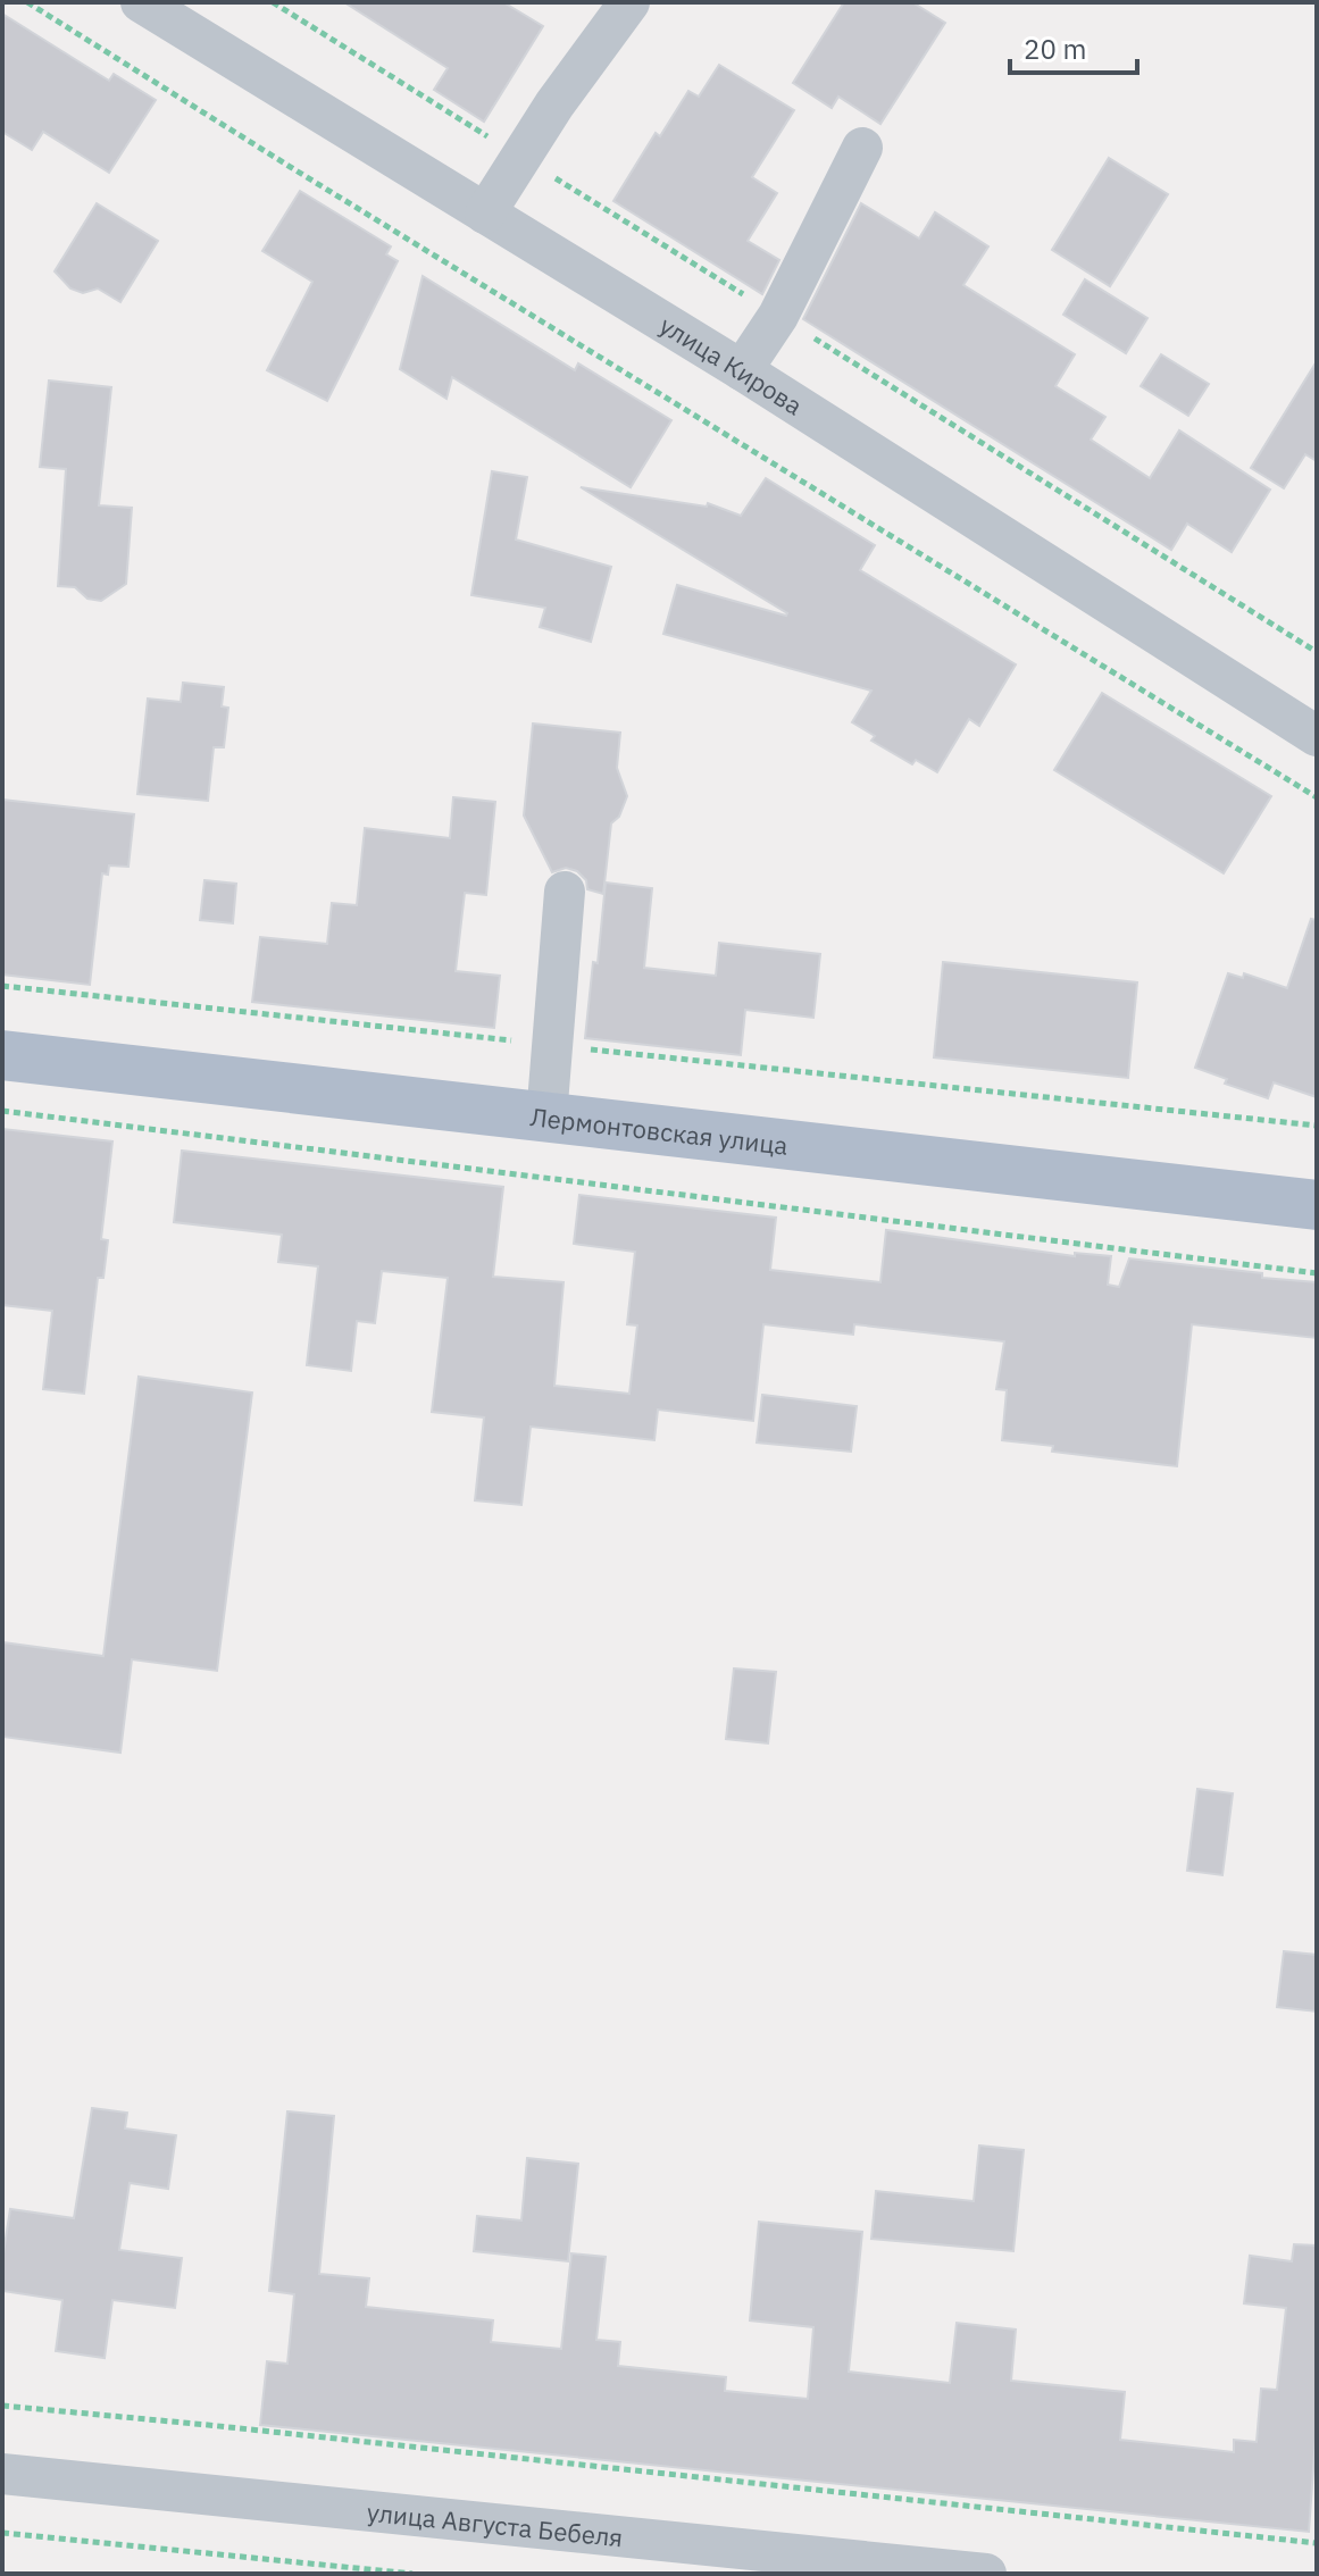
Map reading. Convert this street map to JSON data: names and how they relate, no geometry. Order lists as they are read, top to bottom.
{
  "streets": {
    "main road": ["Лермонтовская улица"],
    "street": ["улица Кирова", "улица Августа Бебеля"]
  },
  "scale_bar": "20 m"
}
